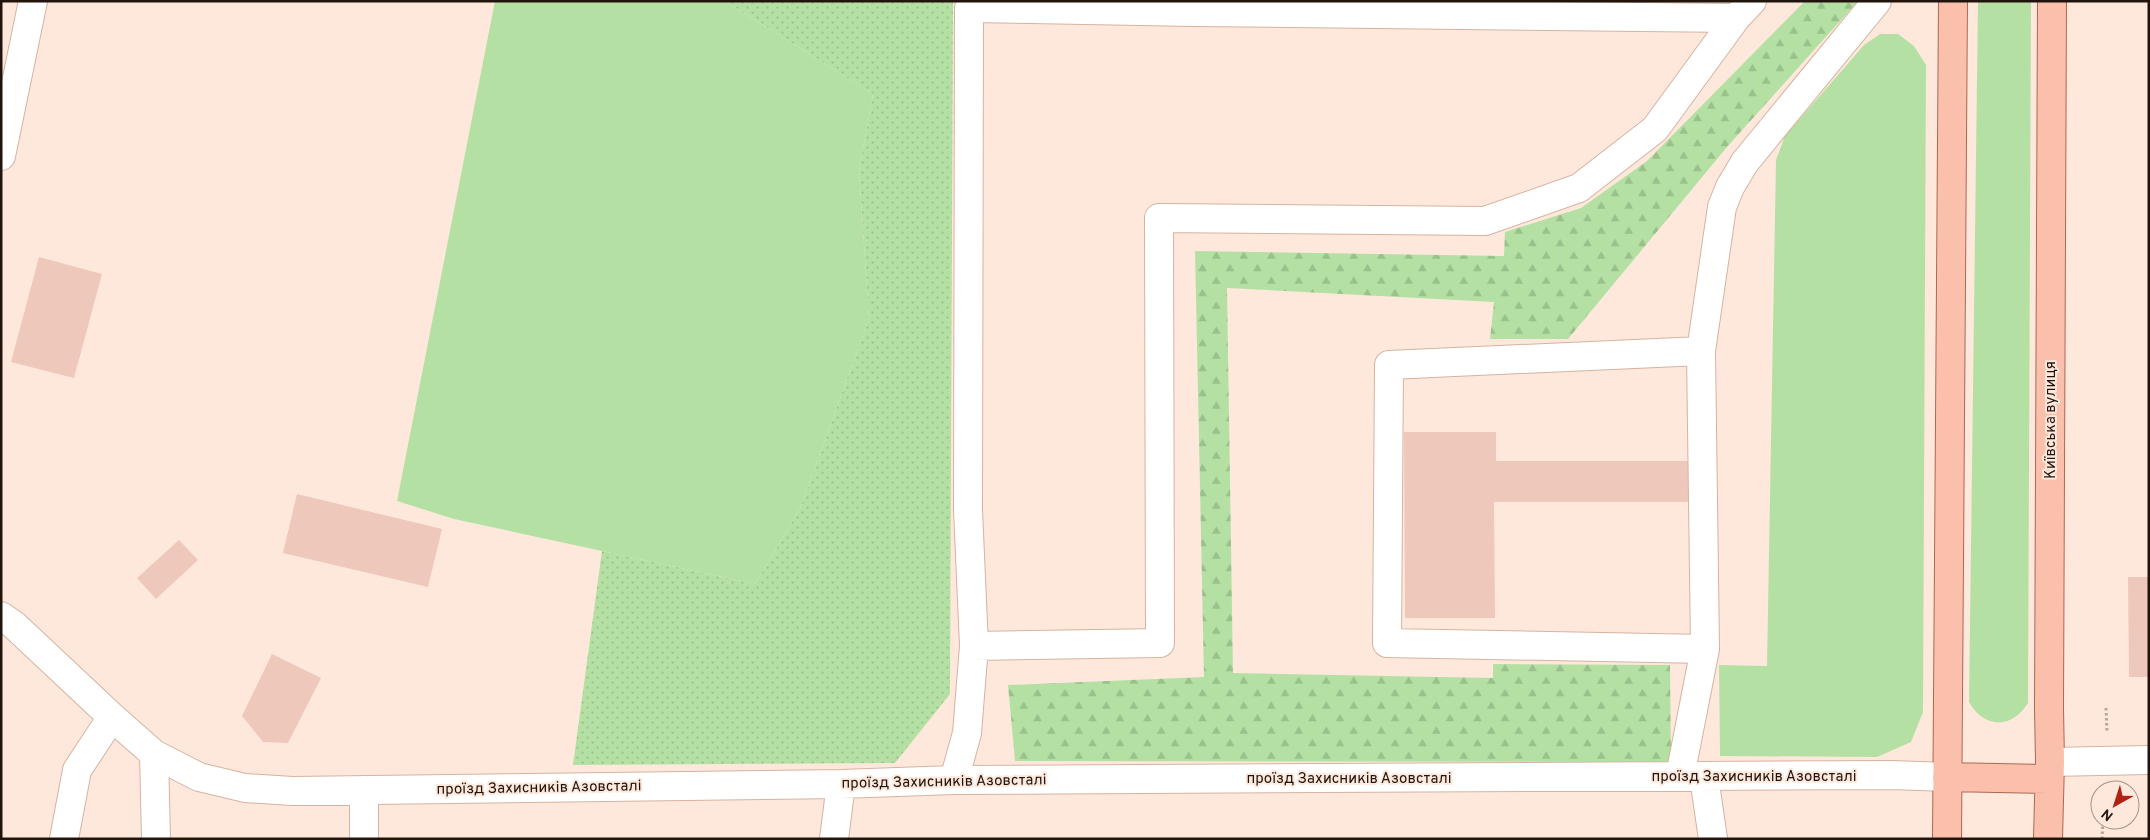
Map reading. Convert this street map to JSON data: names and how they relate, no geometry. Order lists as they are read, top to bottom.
{
  "streets": {
    "main road": ["Київська вулиця"],
    "street": ["проїзд Захисників Азовсталі"]
  },
  "north": "bottom left"
}
